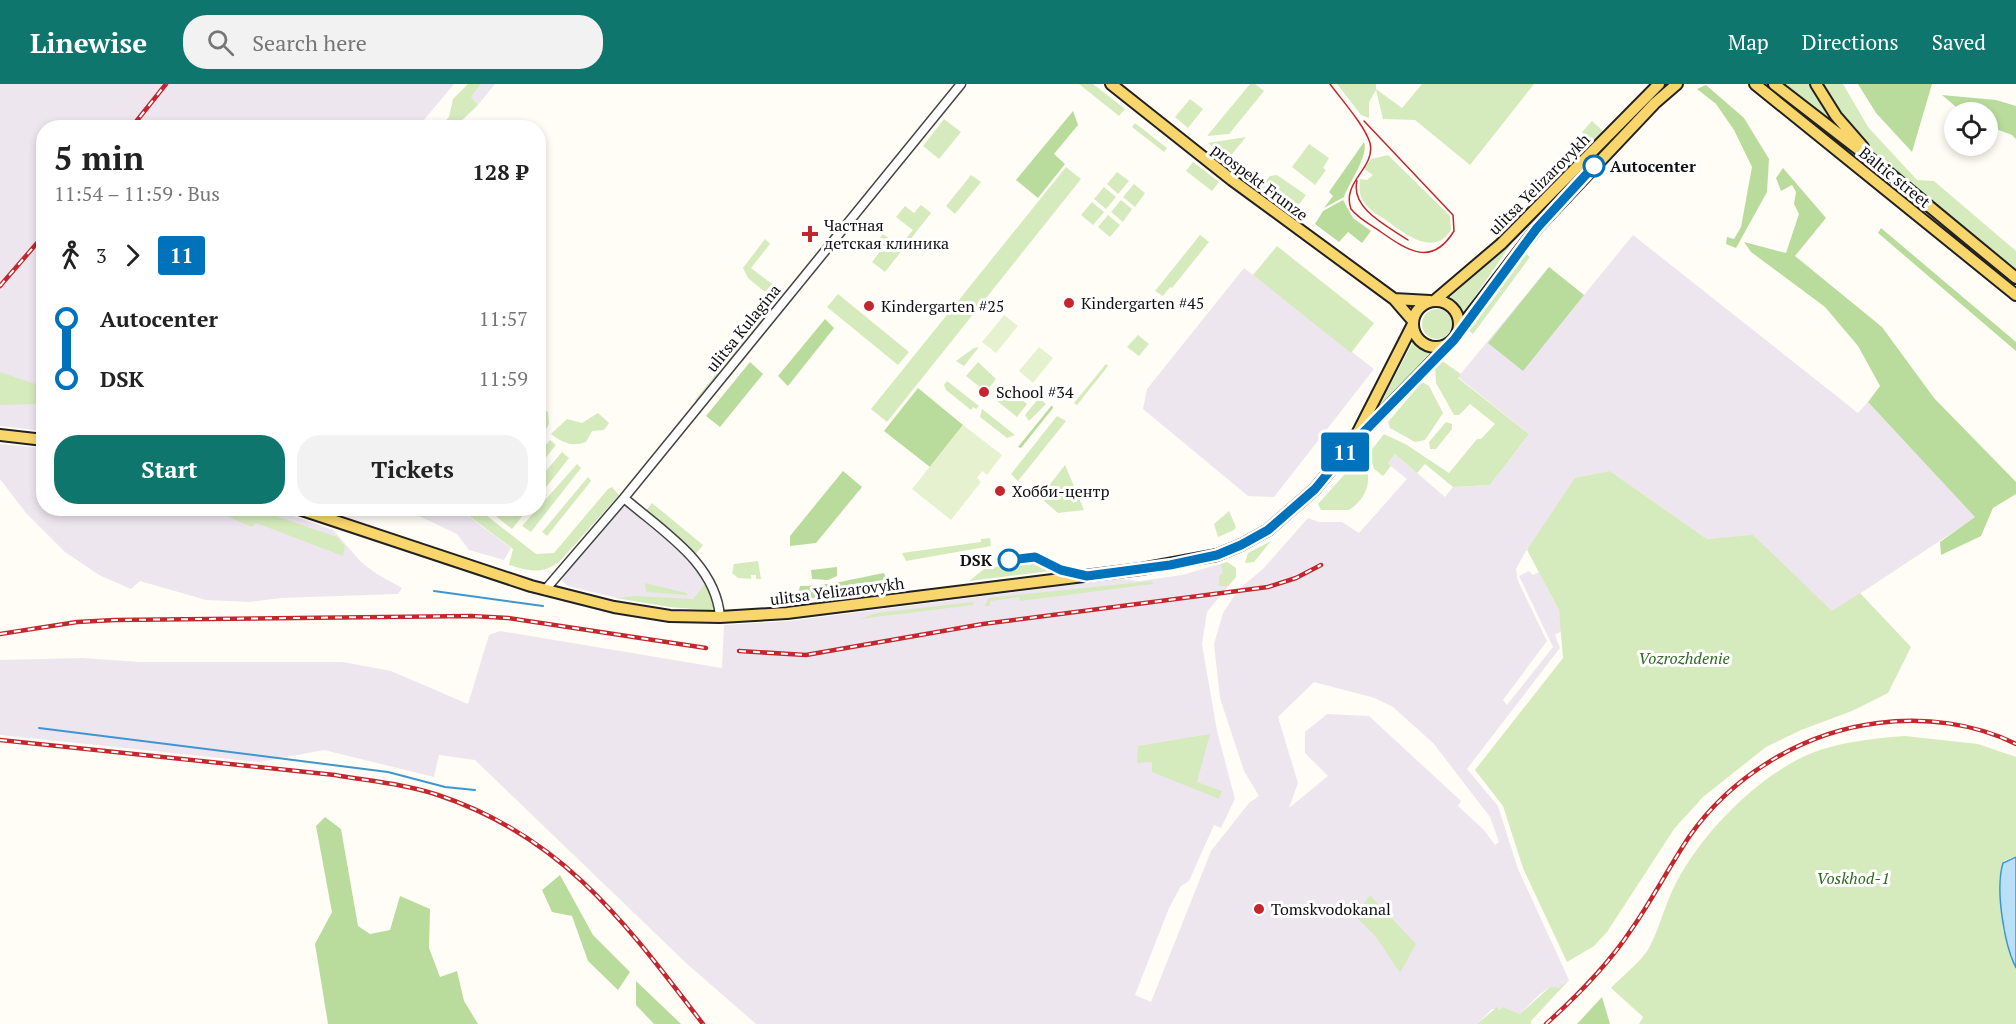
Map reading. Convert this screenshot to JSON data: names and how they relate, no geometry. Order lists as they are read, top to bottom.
{
  "streets": {
    "main road": ["Baltic street", "prospekt Frunze", "ulitsa Yelizarovykh"],
    "street": ["ulitsa Kulagina"]
  },
  "crossings": [
    ["prospekt Frunze", "ulitsa Yelizarovykh"],
    ["ulitsa Yelizarovykh", "ulitsa Kulagina"]
  ],
  "parks": ["Vozrozhdenie", "Voskhod-1"],
  "places": {
    "other": [
      "Autocenter",
      "Kindergarten #45",
      "Kindergarten #25",
      "School #34",
      "Хобби-центр",
      "DSK",
      "Tomskvodokanal"
    ],
    "health": ["Частная детская клиника"]
  },
  "lines": ["bus line 11"],
  "page": {
    "header": "Linewise",
    "search": "Search here",
    "nav": ["Map", "Directions", "Saved"],
    "on_map": "11",
    "heading": ["5 min", "11:54 – 11:59 · Bus", "128 ₽"],
    "legs": ["3", "11"],
    "list": [
      {
        "name": "Autocenter",
        "value": "11:57"
      },
      {
        "name": "DSK",
        "value": "11:59"
      }
    ],
    "buttons": ["Start", "Tickets"]
  }
}
